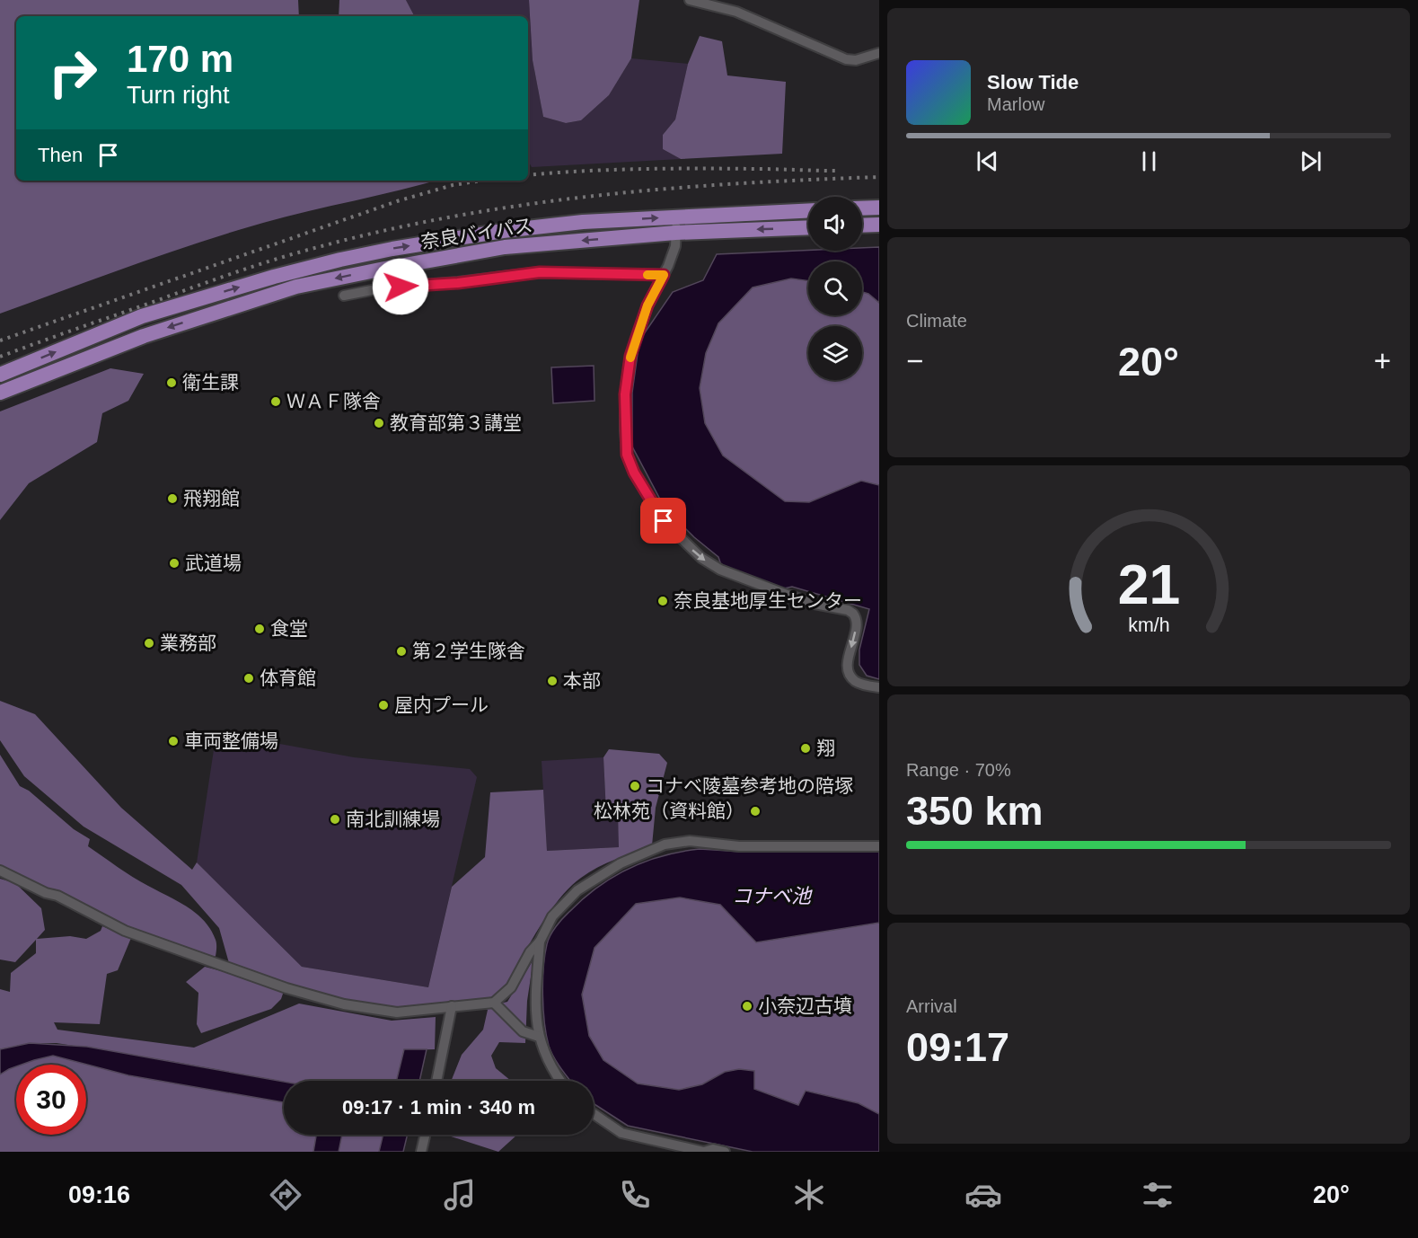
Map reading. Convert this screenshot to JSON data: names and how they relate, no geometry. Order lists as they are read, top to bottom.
{
  "streets": {
    "highway": ["奈良バイパス"]
  },
  "water": ["コナベ池"],
  "places": [
    "衛生課",
    "ＷＡＦ隊舎",
    "教育部第３講堂",
    "飛翔館",
    "武道場",
    "奈良基地厚生センター",
    "食堂",
    "業務部",
    "第２学生隊舎",
    "体育館",
    "本部",
    "屋内プール",
    "車両整備場",
    "翔",
    "コナベ陵墓参考地の陪塚",
    "松林苑（資料館）",
    "南北訓練場",
    "小奈辺古墳"
  ],
  "page": {
    "turn": ["170 m", "Turn right"],
    "song": ["Slow Tide", "Marlow"],
    "then": "Then",
    "tile": [
      "Climate",
      ["Range · 70%", "350 km"],
      ["Arrival", "09:17"]
    ],
    "heat": ["−", "20°", "+"],
    "limit": "30",
    "trip": "09:17 · 1 min · 340 m",
    "tabs": ["09:16", "20°"],
    "gauge": ["21", "km/h"]
  }
}
